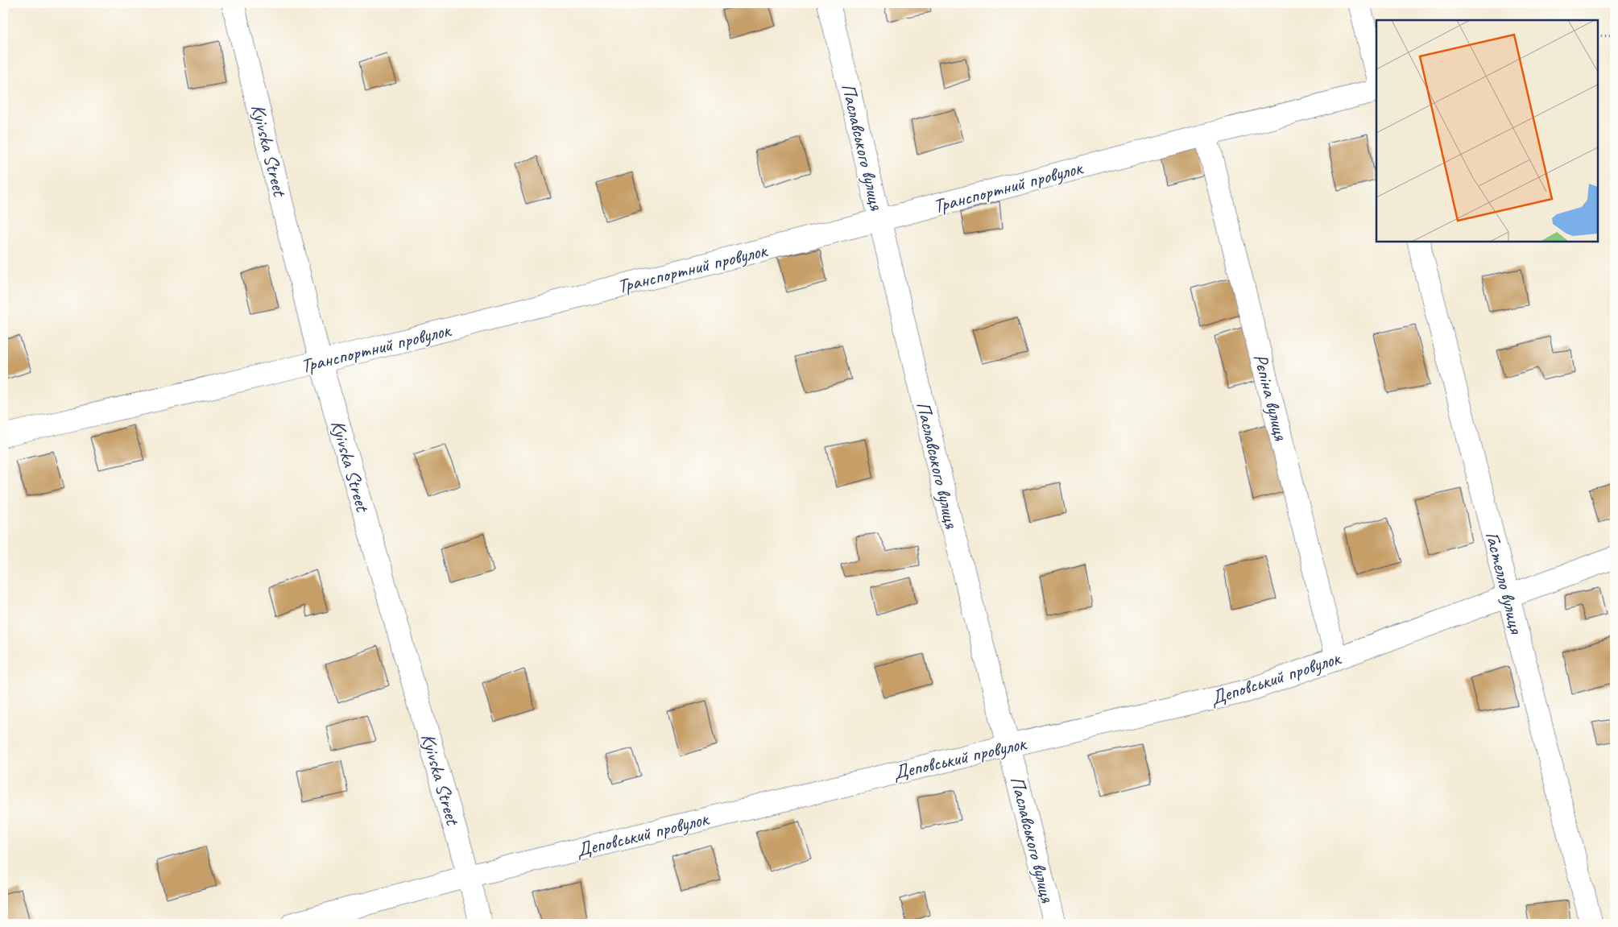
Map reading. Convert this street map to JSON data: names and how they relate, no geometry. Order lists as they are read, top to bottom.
{
  "streets": {
    "street": [
      "Паславського вулиця",
      "Kyivska Street",
      "Транспортний провулок",
      "Рєпіна вулиця",
      "Гастелло вулиця",
      "Деповський провулок"
    ]
  },
  "crossings": [
    ["Паславського вулиця", "Транспортний провулок"],
    ["Паславського вулиця", "Деповський провулок"],
    ["Kyivska Street", "Транспортний провулок"],
    ["Kyivska Street", "Деповський провулок"],
    ["Транспортний провулок", "Рєпіна вулиця"],
    ["Рєпіна вулиця", "Деповський провулок"],
    ["Гастелло вулиця", "Деповський провулок"]
  ]
}
